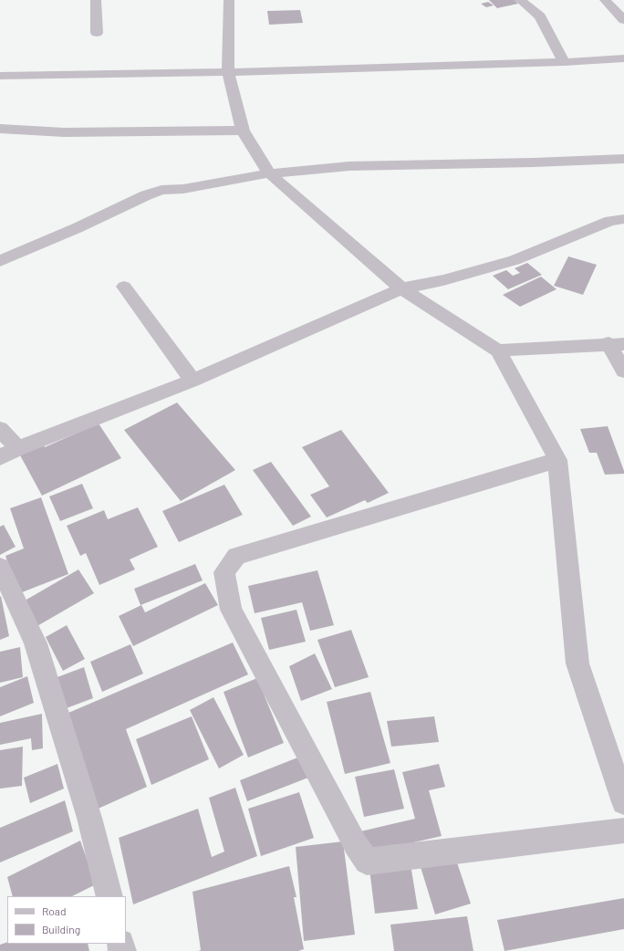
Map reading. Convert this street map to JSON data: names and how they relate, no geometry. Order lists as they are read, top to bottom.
{
  "legend": ["Road", "Building"]
}
